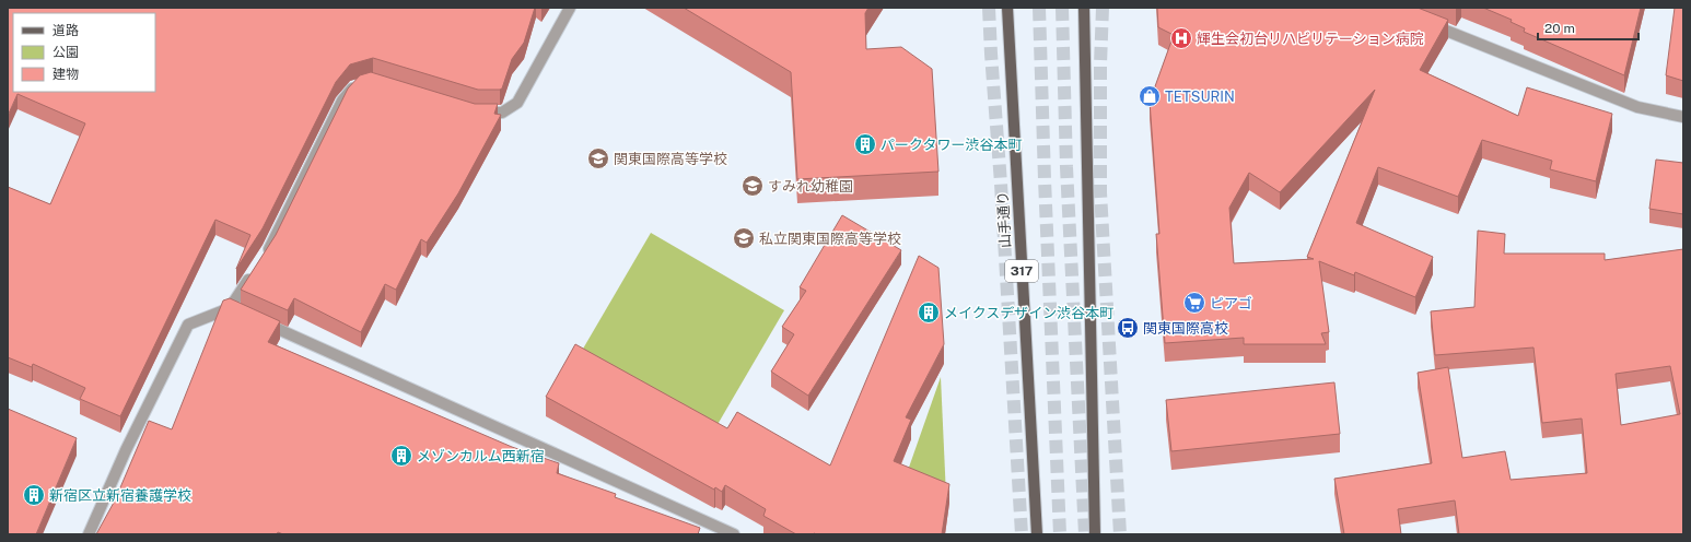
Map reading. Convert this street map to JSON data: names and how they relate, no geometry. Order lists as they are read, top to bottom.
{
  "streets": {
    "main road": ["山手通り", "317"]
  },
  "places": {
    "hospital": ["輝生会初台リハビリテーション病院"],
    "shop": ["TETSURIN"],
    "building": [
      "パークタワー渋谷本町",
      "メイクスデザイン渋谷本町",
      "メゾンカルム西新宿",
      "新宿区立新宿養護学校"
    ],
    "school or university": ["関東国際高等学校", "すみれ幼稚園", "私立関東国際高等学校"],
    "supermarket": ["ピアゴ"],
    "bus stop": ["関東国際高校"]
  },
  "legend": ["道路", "公園", "建物"],
  "scale_bar": "20 m"
}
